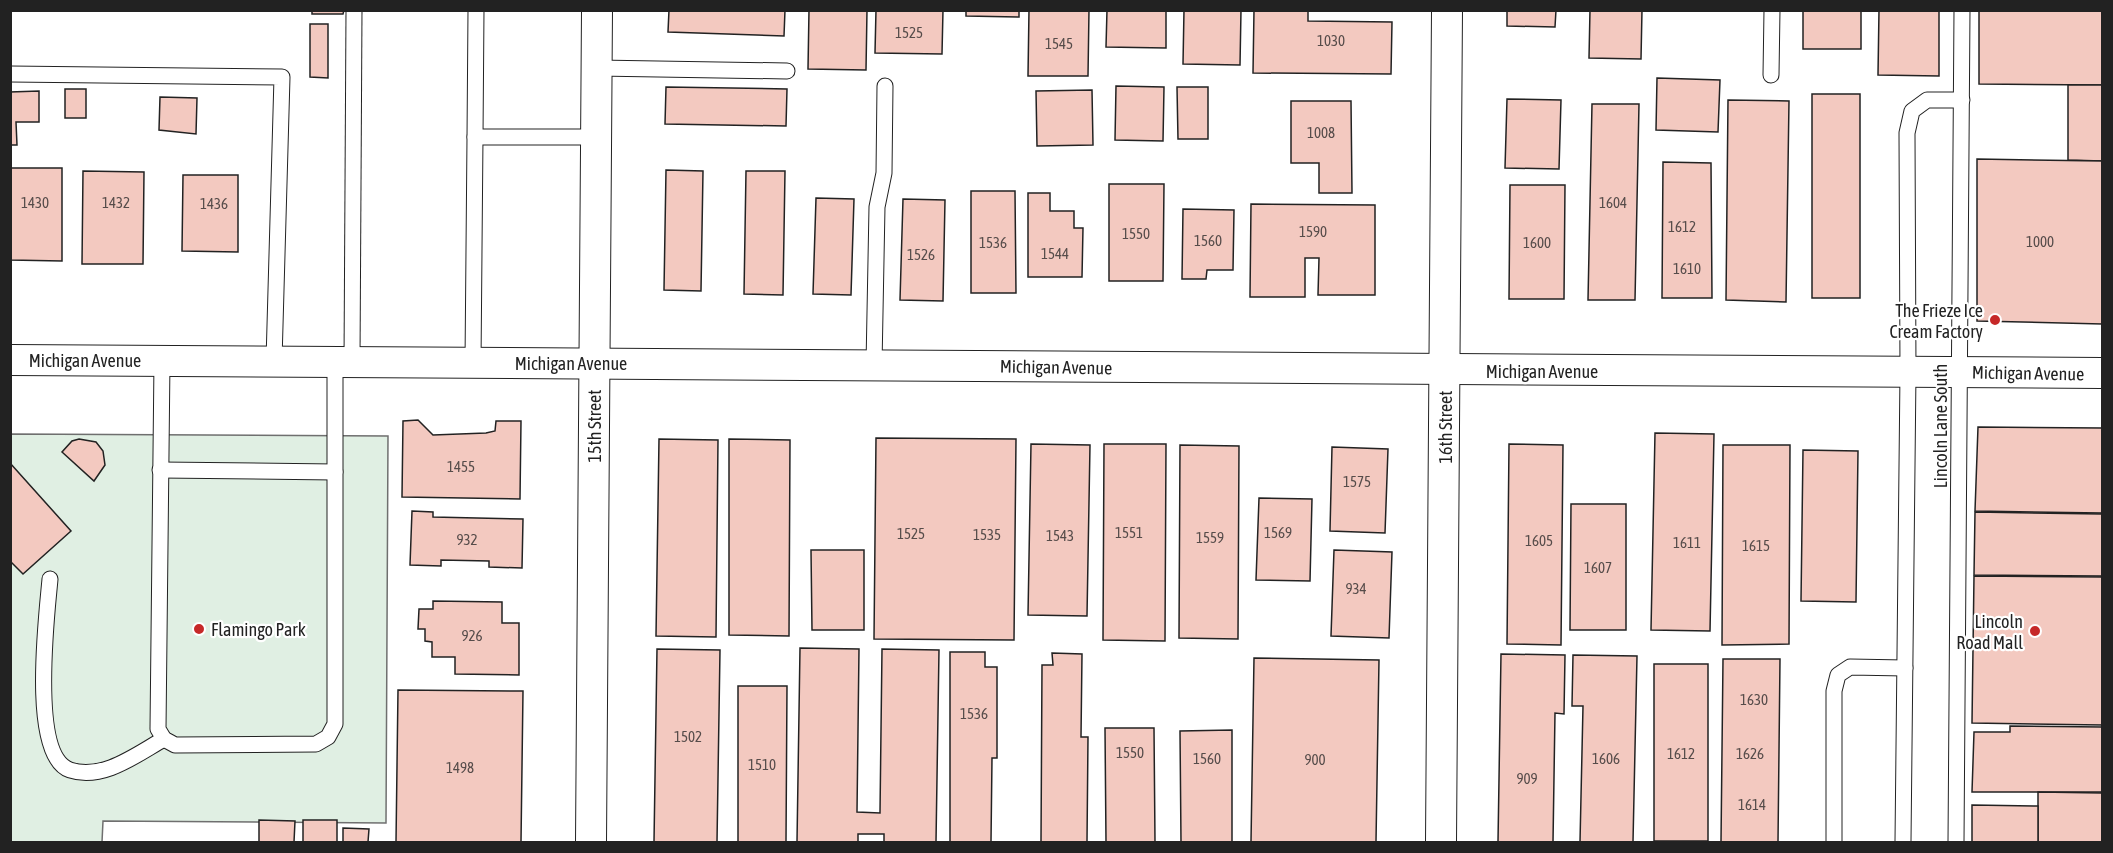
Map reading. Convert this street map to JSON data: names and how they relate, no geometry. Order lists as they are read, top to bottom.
{
  "streets": {
    "street": ["Michigan Avenue", "15th Street", "16th Street"],
    "lane": ["Lincoln Lane South"]
  },
  "crossings": [
    ["Michigan Avenue", "15th Street"],
    ["Michigan Avenue", "Lincoln Lane South"],
    ["Michigan Avenue", "16th Street"]
  ],
  "places": ["The Frieze Ice Cream Factory", "Flamingo Park", "Lincoln Road Mall"],
  "house_numbers": [
    "1525",
    "1030",
    "1545",
    "1008",
    "1430",
    "1432",
    "1604",
    "1436",
    "1612",
    "1590",
    "1550",
    "1560",
    "1000",
    "1536",
    "1600",
    "1544",
    "1526",
    "1610",
    "1455",
    "1575",
    "1551",
    "1569",
    "1525",
    "1535",
    "1543",
    "1559",
    "932",
    "1605",
    "1611",
    "1615",
    "1607",
    "934",
    "926",
    "1630",
    "1536",
    "1502",
    "1550",
    "1612",
    "1626",
    "1560",
    "1606",
    "900",
    "1510",
    "1498",
    "909",
    "1614"
  ]
}
